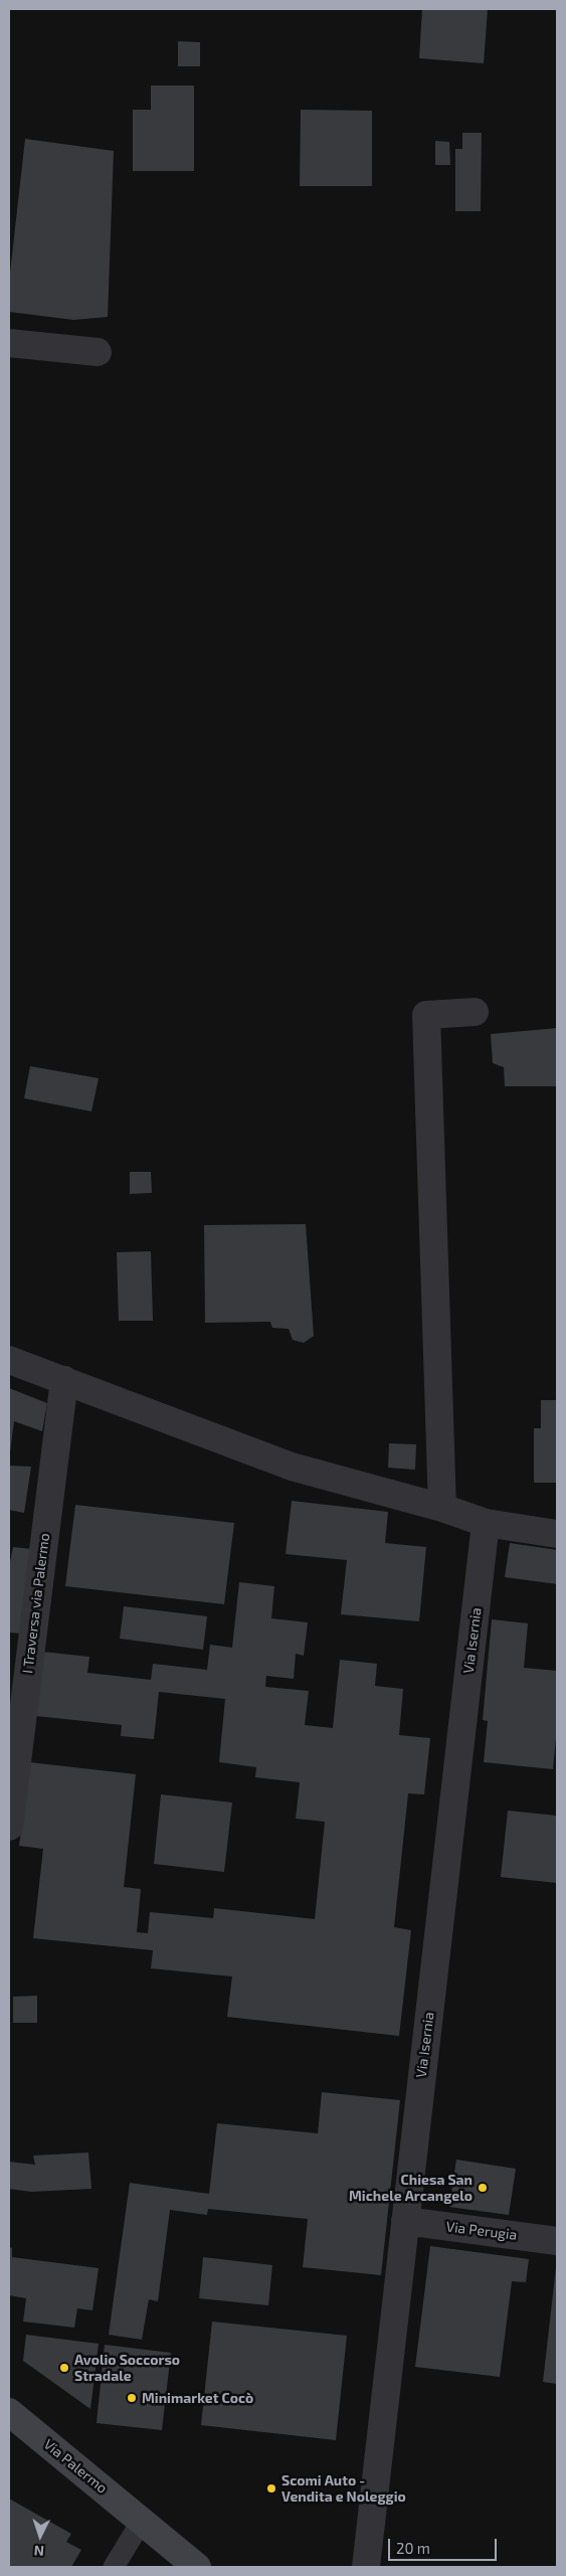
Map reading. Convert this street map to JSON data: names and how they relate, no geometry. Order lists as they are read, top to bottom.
{
  "streets": {
    "main road": ["Via Palermo"],
    "street": ["I Traversa via Palermo", "Via Isernia", "Via Perugia"]
  },
  "crossings": [
    ["Via Isernia", "Via Perugia"]
  ],
  "places": [
    "Chiesa San Michele Arcangelo",
    "Avolio Soccorso Stradale",
    "Minimarket Cocò",
    "Scomi Auto - Vendita e Noleggio"
  ],
  "scale_bar": "20 m",
  "north": "bottom"
}
